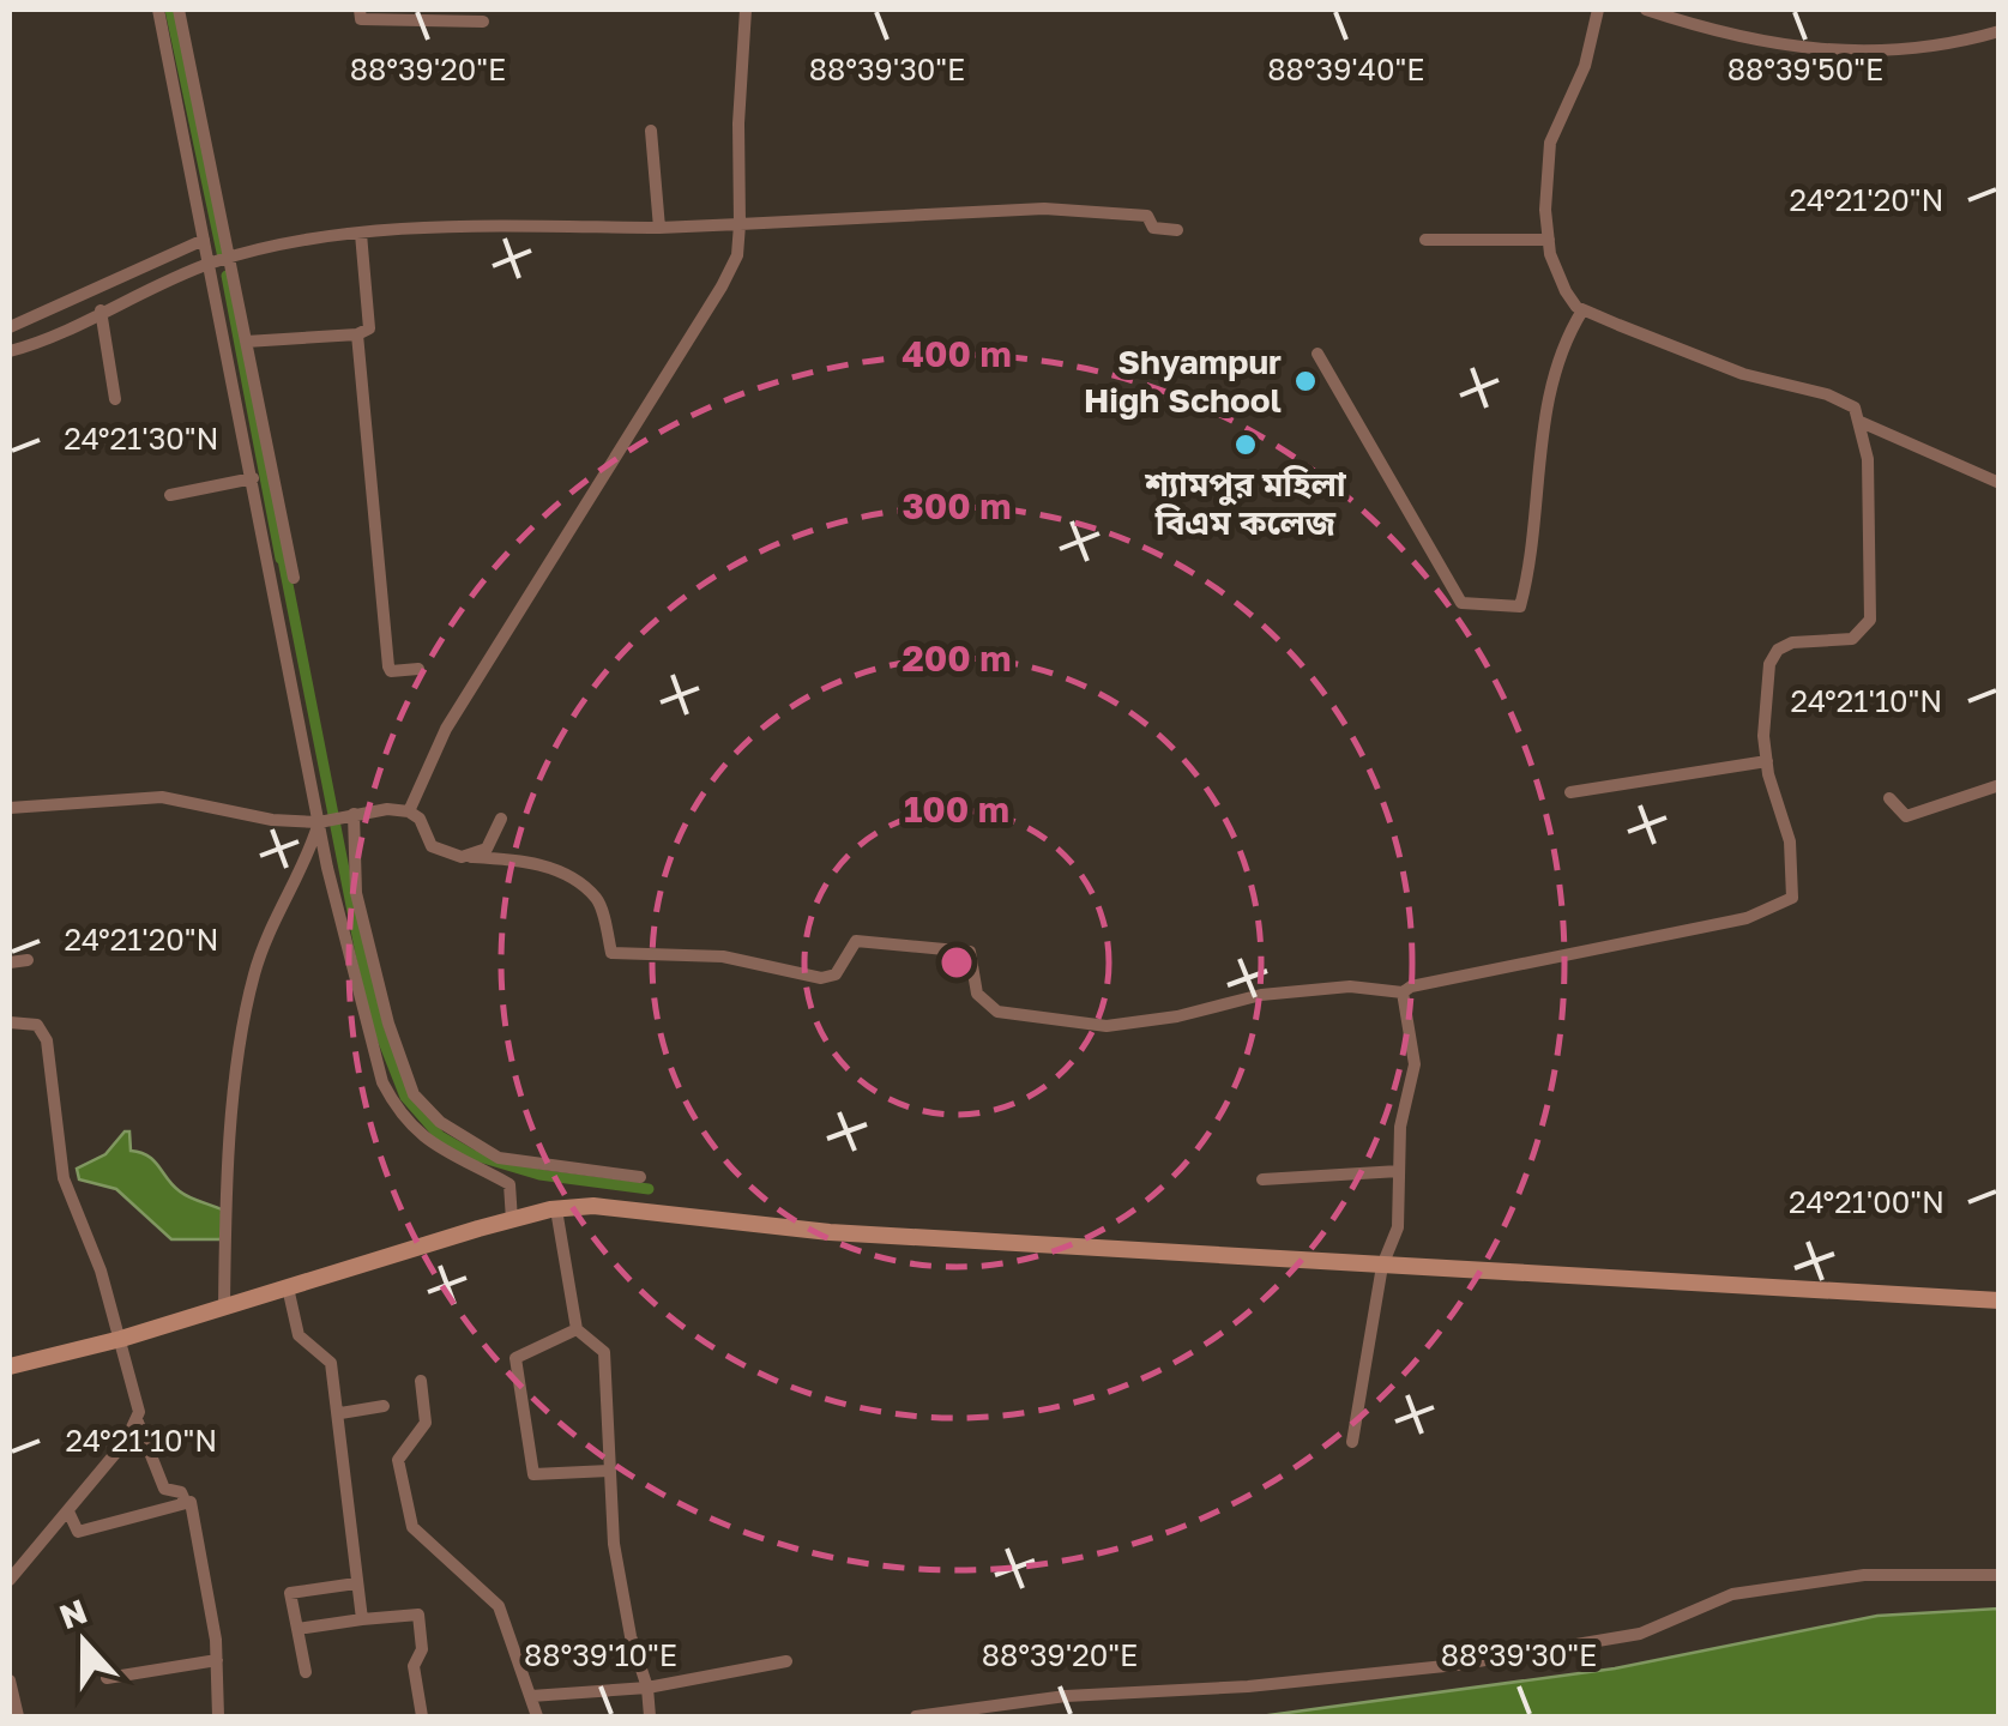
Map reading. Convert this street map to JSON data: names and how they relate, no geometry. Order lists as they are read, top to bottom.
{
  "places": ["Shyampur High School", "শ্যামপুর মহিলা বিএম কলেজ"],
  "north": "top",
  "coordinates": [
    "88°39'20\"E",
    "88°39'30\"E",
    "88°39'40\"E",
    "88°39'50\"E",
    "24°21'20\"N",
    "24°21'30\"N",
    "24°21'10\"N",
    "24°21'00\"N",
    "88°39'10\"E"
  ],
  "rings": [
    "400 m",
    "300 m",
    "200 m",
    "100 m"
  ]
}
